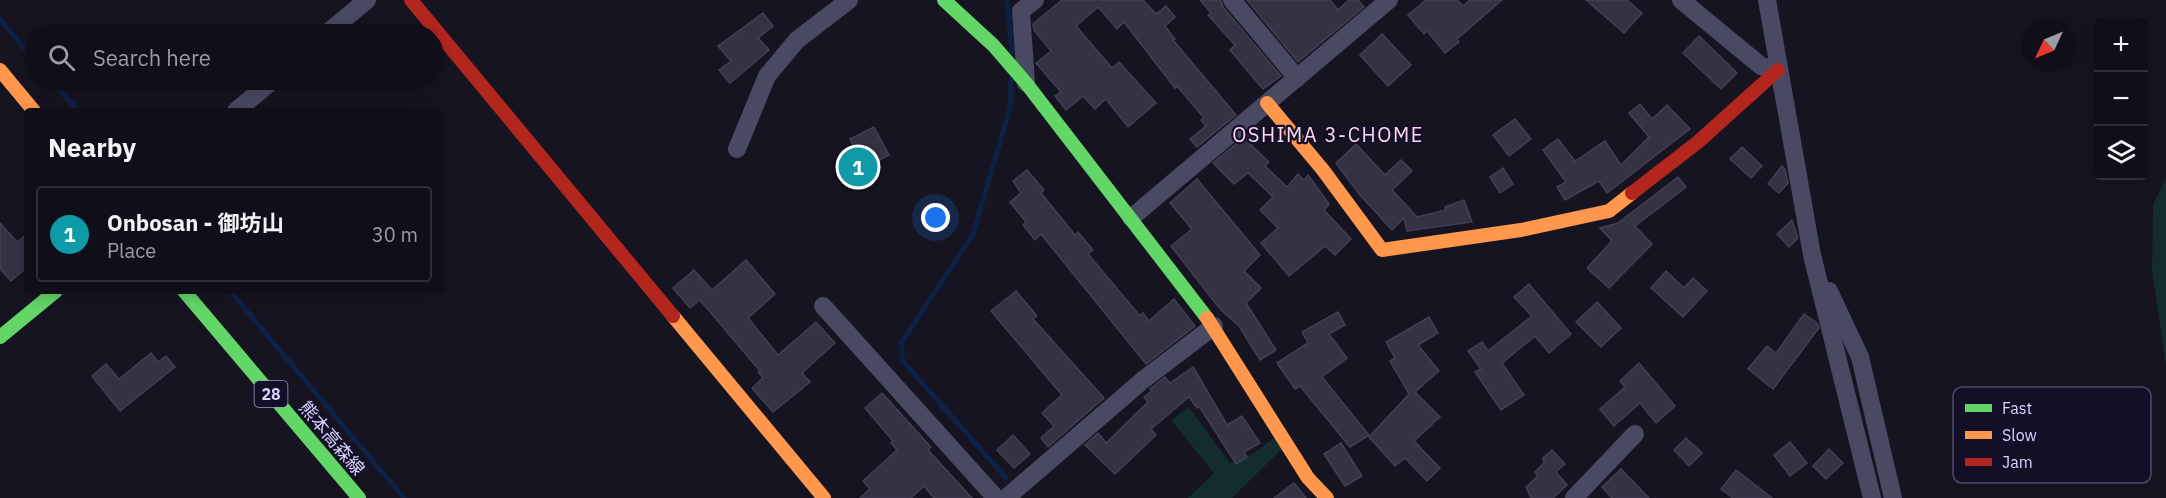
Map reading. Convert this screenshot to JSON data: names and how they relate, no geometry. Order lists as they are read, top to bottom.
{
  "streets": {
    "street": ["28", "熊本高森線"]
  },
  "districts": ["OSHIMA 3-CHOME"],
  "legend": ["Fast", "Slow", "Jam"],
  "north": "bottom left",
  "page": {
    "map_buttons": ["+", "−"],
    "search": "Search here",
    "heading": "Nearby",
    "pins": "1",
    "list": [
      {
        "mark": "1",
        "name": "Onbosan - 御坊山",
        "note": "Place",
        "value": "30 m"
      }
    ]
  }
}
